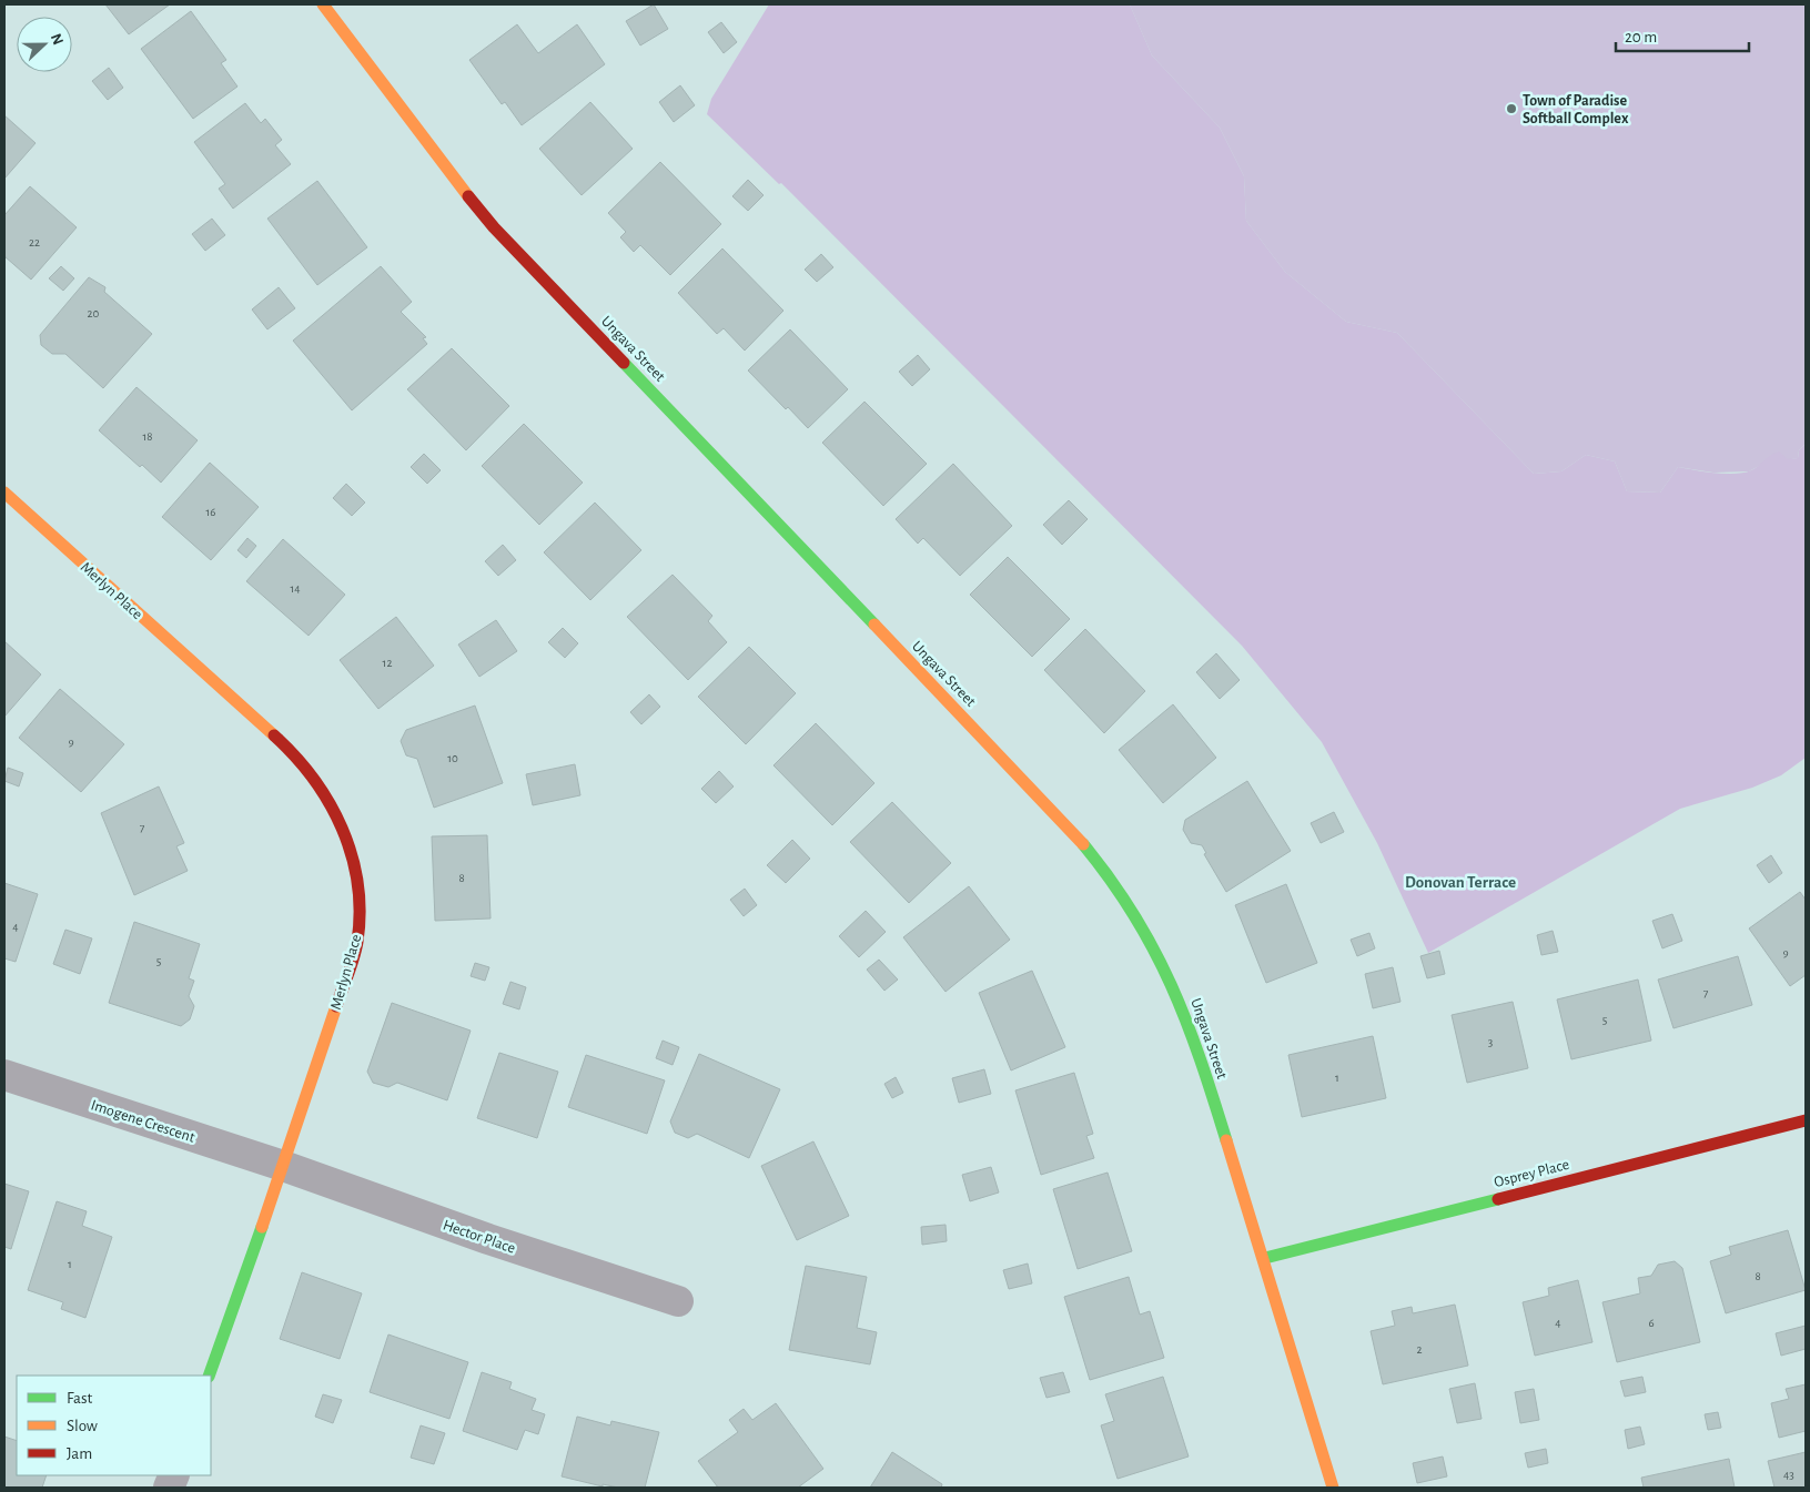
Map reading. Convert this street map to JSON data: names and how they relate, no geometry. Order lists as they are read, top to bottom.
{
  "streets": {
    "street": [
      "Ungava Street",
      "Merlyn Place",
      "Imogene Crescent",
      "Osprey Place",
      "Hector Place"
    ]
  },
  "crossings": [
    ["Ungava Street", "Osprey Place"],
    ["Merlyn Place", "Imogene Crescent"],
    ["Merlyn Place", "Hector Place"],
    ["Imogene Crescent", "Hector Place"]
  ],
  "districts": ["Donovan Terrace"],
  "places": ["Town of Paradise Softball Complex"],
  "house_numbers": [
    "22",
    "20",
    "18",
    "16",
    "14",
    "12",
    "9",
    "10",
    "7",
    "8",
    "4",
    "9",
    "5",
    "7",
    "5",
    "3",
    "1",
    "1",
    "8",
    "4",
    "6",
    "2",
    "43"
  ],
  "legend": ["Fast", "Slow", "Jam"],
  "scale_bar": "20 m",
  "north": "right"
}
